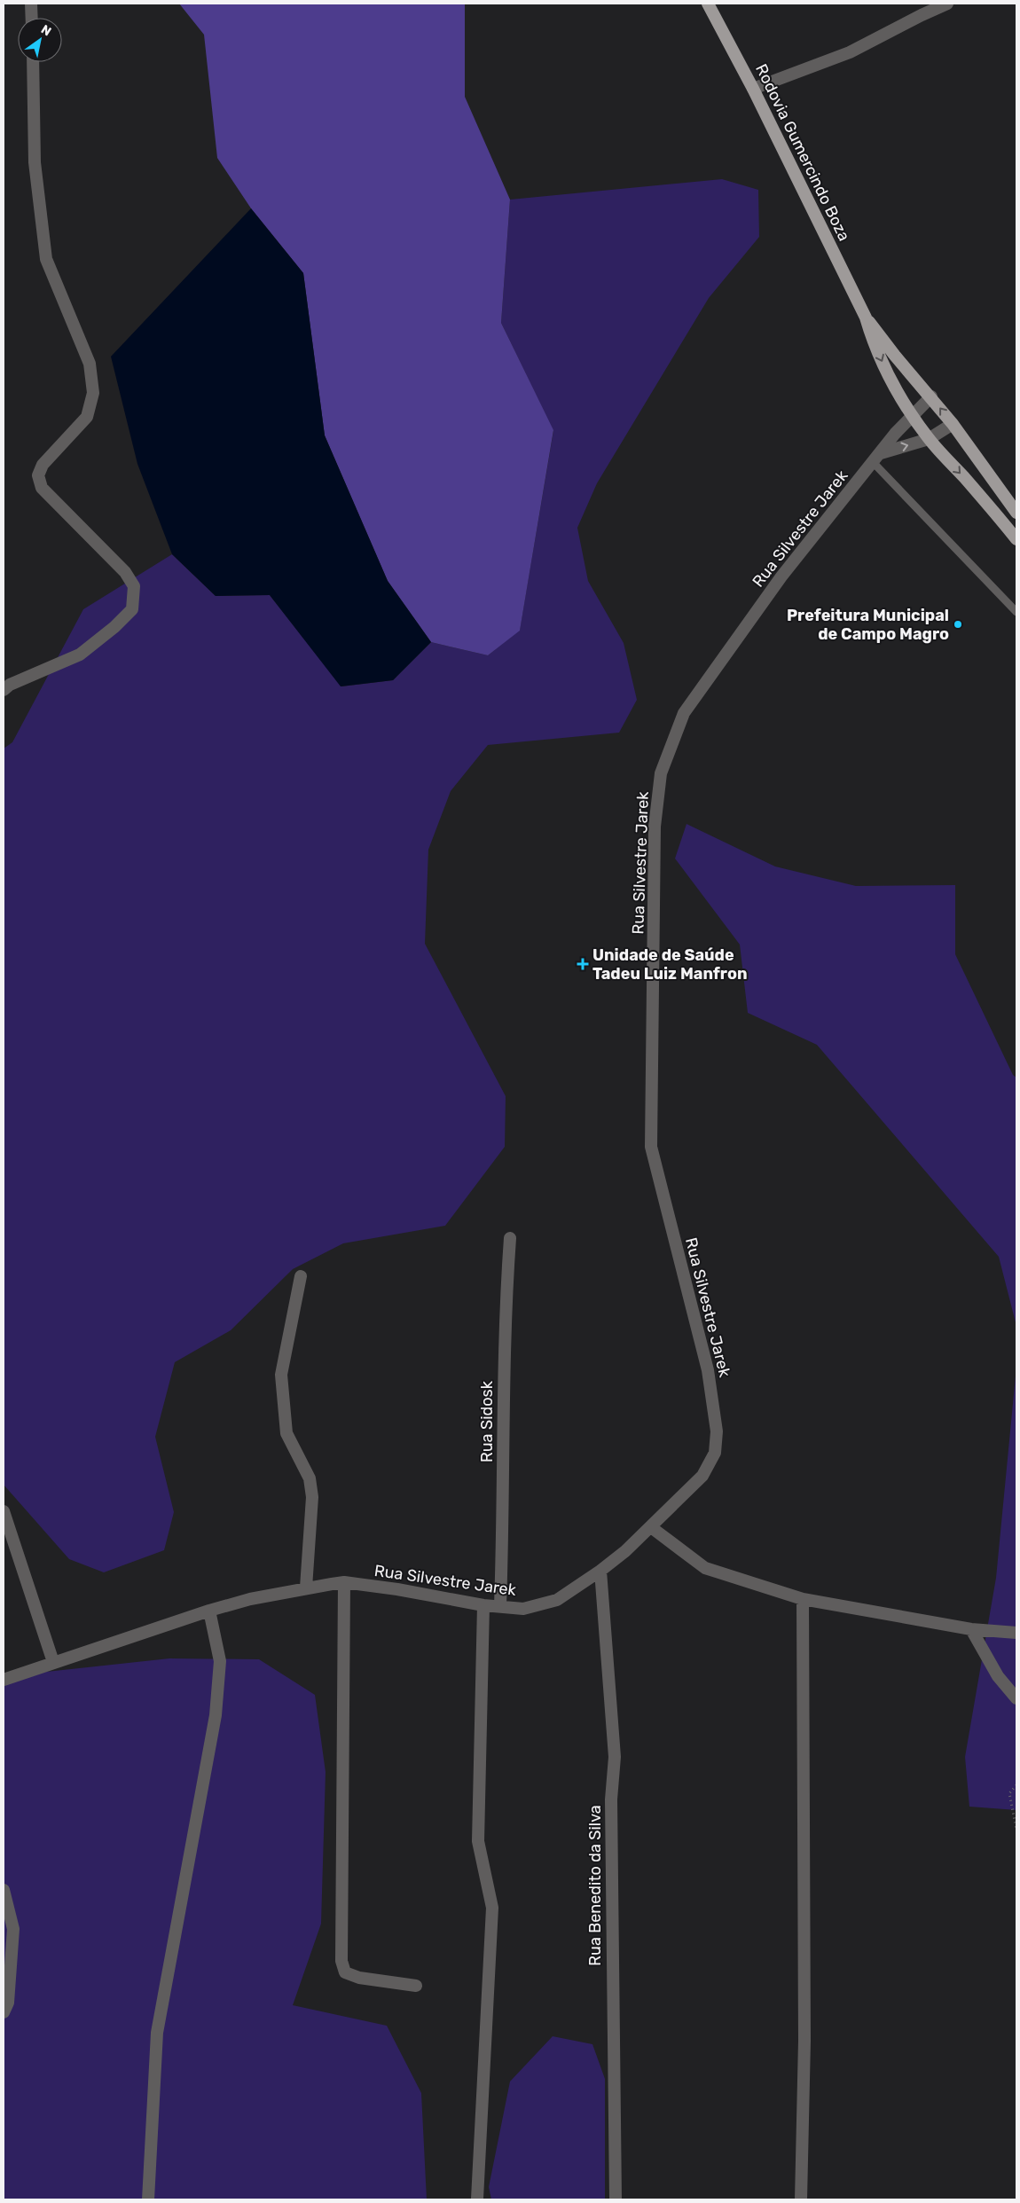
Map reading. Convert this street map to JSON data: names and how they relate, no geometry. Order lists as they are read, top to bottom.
{
  "streets": {
    "main road": ["Rodovia Gumercindo Boza"],
    "street": ["Rua Silvestre Jarek", "Rua Sidosk", "Rua Benedito da Silva"]
  },
  "crossings": [
    ["Rodovia Gumercindo Boza", "Rua Silvestre Jarek"],
    ["Rua Silvestre Jarek", "Rua Sidosk"],
    ["Rua Silvestre Jarek", "Rua Benedito da Silva"]
  ],
  "places": {
    "other": ["Prefeitura Municipal de Campo Magro"],
    "health": ["Unidade de Saúde Tadeu Luiz Manfron"]
  },
  "north": "top right"
}
